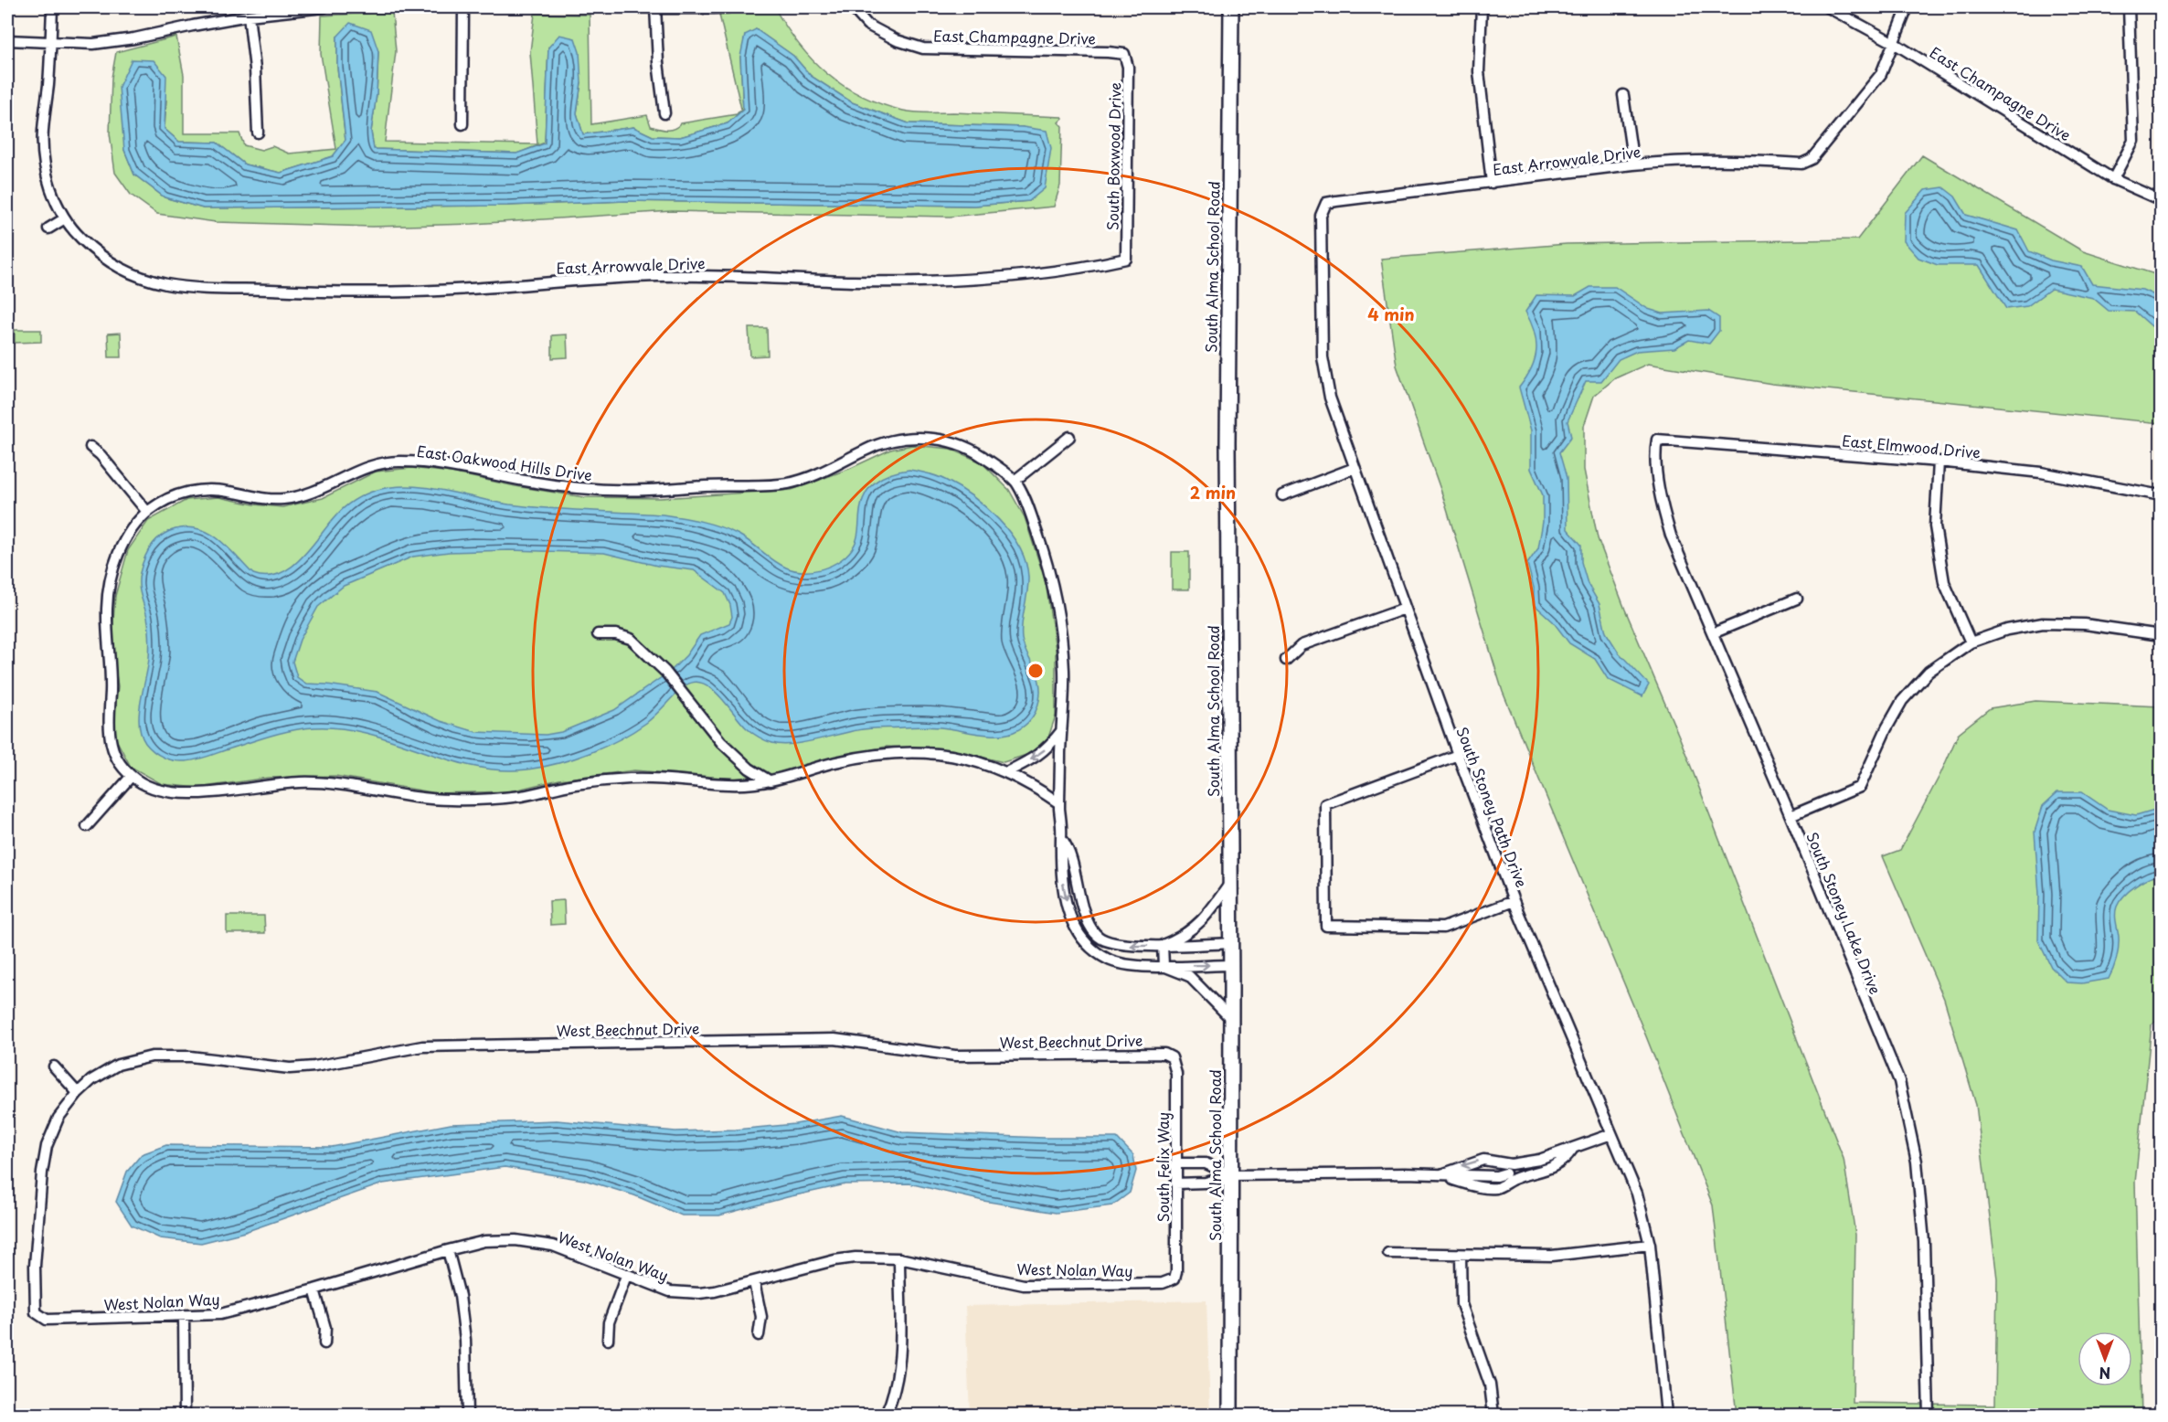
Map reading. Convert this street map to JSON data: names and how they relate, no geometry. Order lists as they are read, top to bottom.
{
  "streets": {
    "main road": ["South Alma School Road"],
    "street": [
      "East Champagne Drive",
      "South Boxwood Drive",
      "East Arrowvale Drive",
      "East Elmwood Drive",
      "East Oakwood Hills Drive",
      "South Stoney Path Drive",
      "South Stoney Lake Drive",
      "West Beechnut Drive",
      "South Felix Way",
      "West Nolan Way"
    ]
  },
  "crossings": [
    ["East Champagne Drive", "South Boxwood Drive"],
    ["East Champagne Drive", "East Arrowvale Drive"],
    ["South Boxwood Drive", "East Arrowvale Drive"],
    ["East Arrowvale Drive", "South Stoney Path Drive"],
    ["South Alma School Road", "East Oakwood Hills Drive"],
    ["East Elmwood Drive", "South Stoney Lake Drive"],
    ["West Beechnut Drive", "South Felix Way"],
    ["West Beechnut Drive", "West Nolan Way"],
    ["South Felix Way", "West Nolan Way"]
  ],
  "north": "bottom",
  "rings": ["4 min", "2 min"]
}
